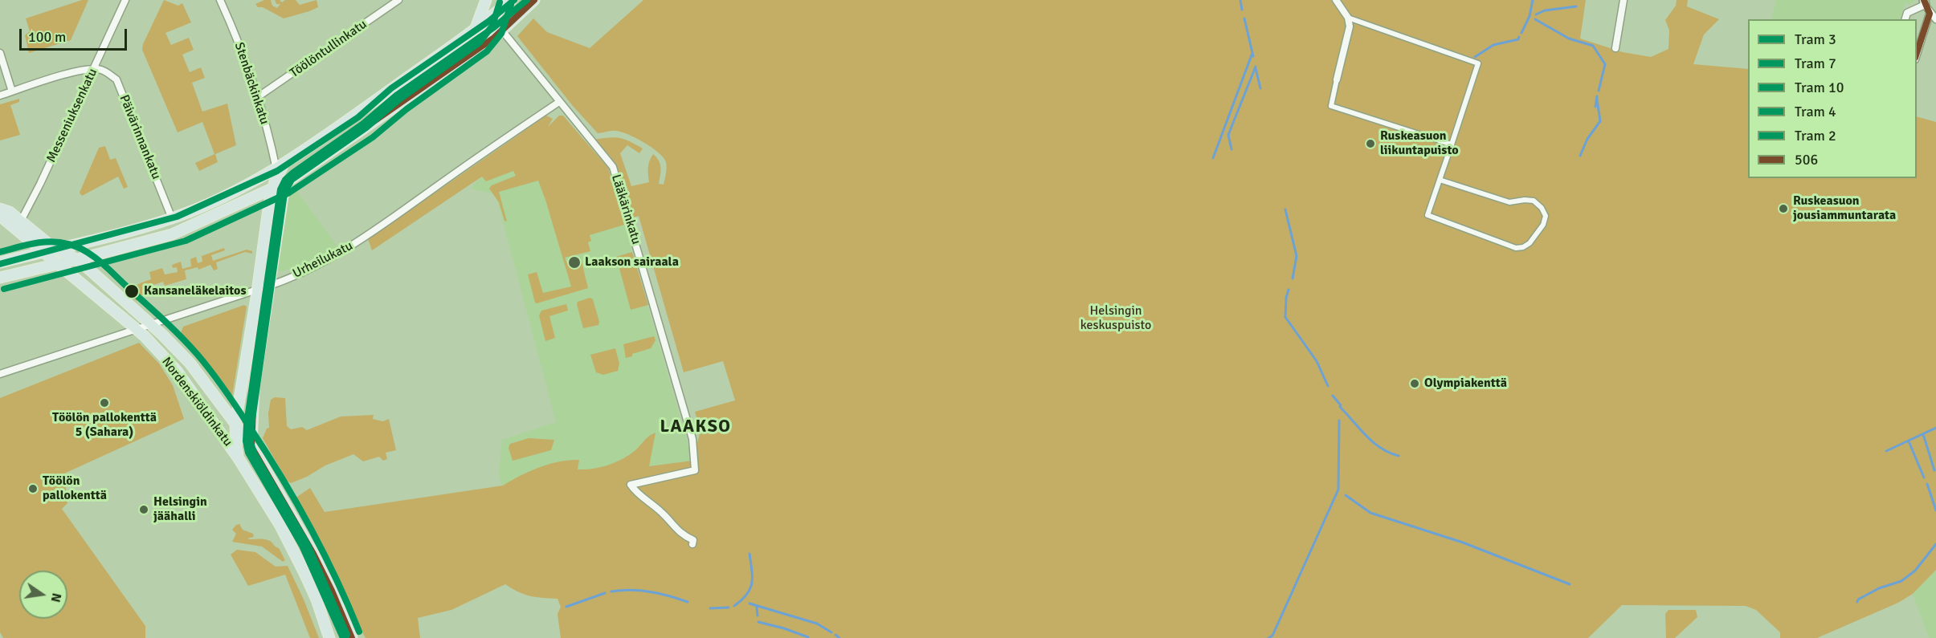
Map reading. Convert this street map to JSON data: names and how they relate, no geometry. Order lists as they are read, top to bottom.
{
  "streets": {
    "main road": ["Nordenskiöldinkatu"],
    "street": [
      "Töölöntullinkatu",
      "Stenbäckinkatu",
      "Messeniuksenkatu",
      "Päivärinnankatu",
      "Lääkärinkatu",
      "Urheilukatu"
    ]
  },
  "crossings": [
    ["Töölöntullinkatu", "Stenbäckinkatu"],
    ["Messeniuksenkatu", "Päivärinnankatu"],
    ["Messeniuksenkatu", "Nordenskiöldinkatu"],
    ["Lääkärinkatu", "Urheilukatu"],
    ["Urheilukatu", "Nordenskiöldinkatu"]
  ],
  "districts": ["LAAKSO"],
  "parks": ["Helsingin keskuspuisto"],
  "places": [
    "Ruskeasuon liikuntapuisto",
    "Ruskeasuon jousiammuntarata",
    "Laakson sairaala",
    "Kansaneläkelaitos",
    "Olympiakenttä",
    "Töölön pallokenttä 5 (Sahara)",
    "Töölön pallokenttä",
    "Helsingin jäähalli"
  ],
  "lines": [
    "tram line 3",
    "tram line 10",
    "transit line 506",
    "tram line 7",
    "tram line 4",
    "tram line 2"
  ],
  "legend": [
    "Tram 3",
    "Tram 7",
    "Tram 10",
    "Tram 4",
    "Tram 2",
    "506"
  ],
  "scale_bar": "100 m",
  "north": "right"
}
